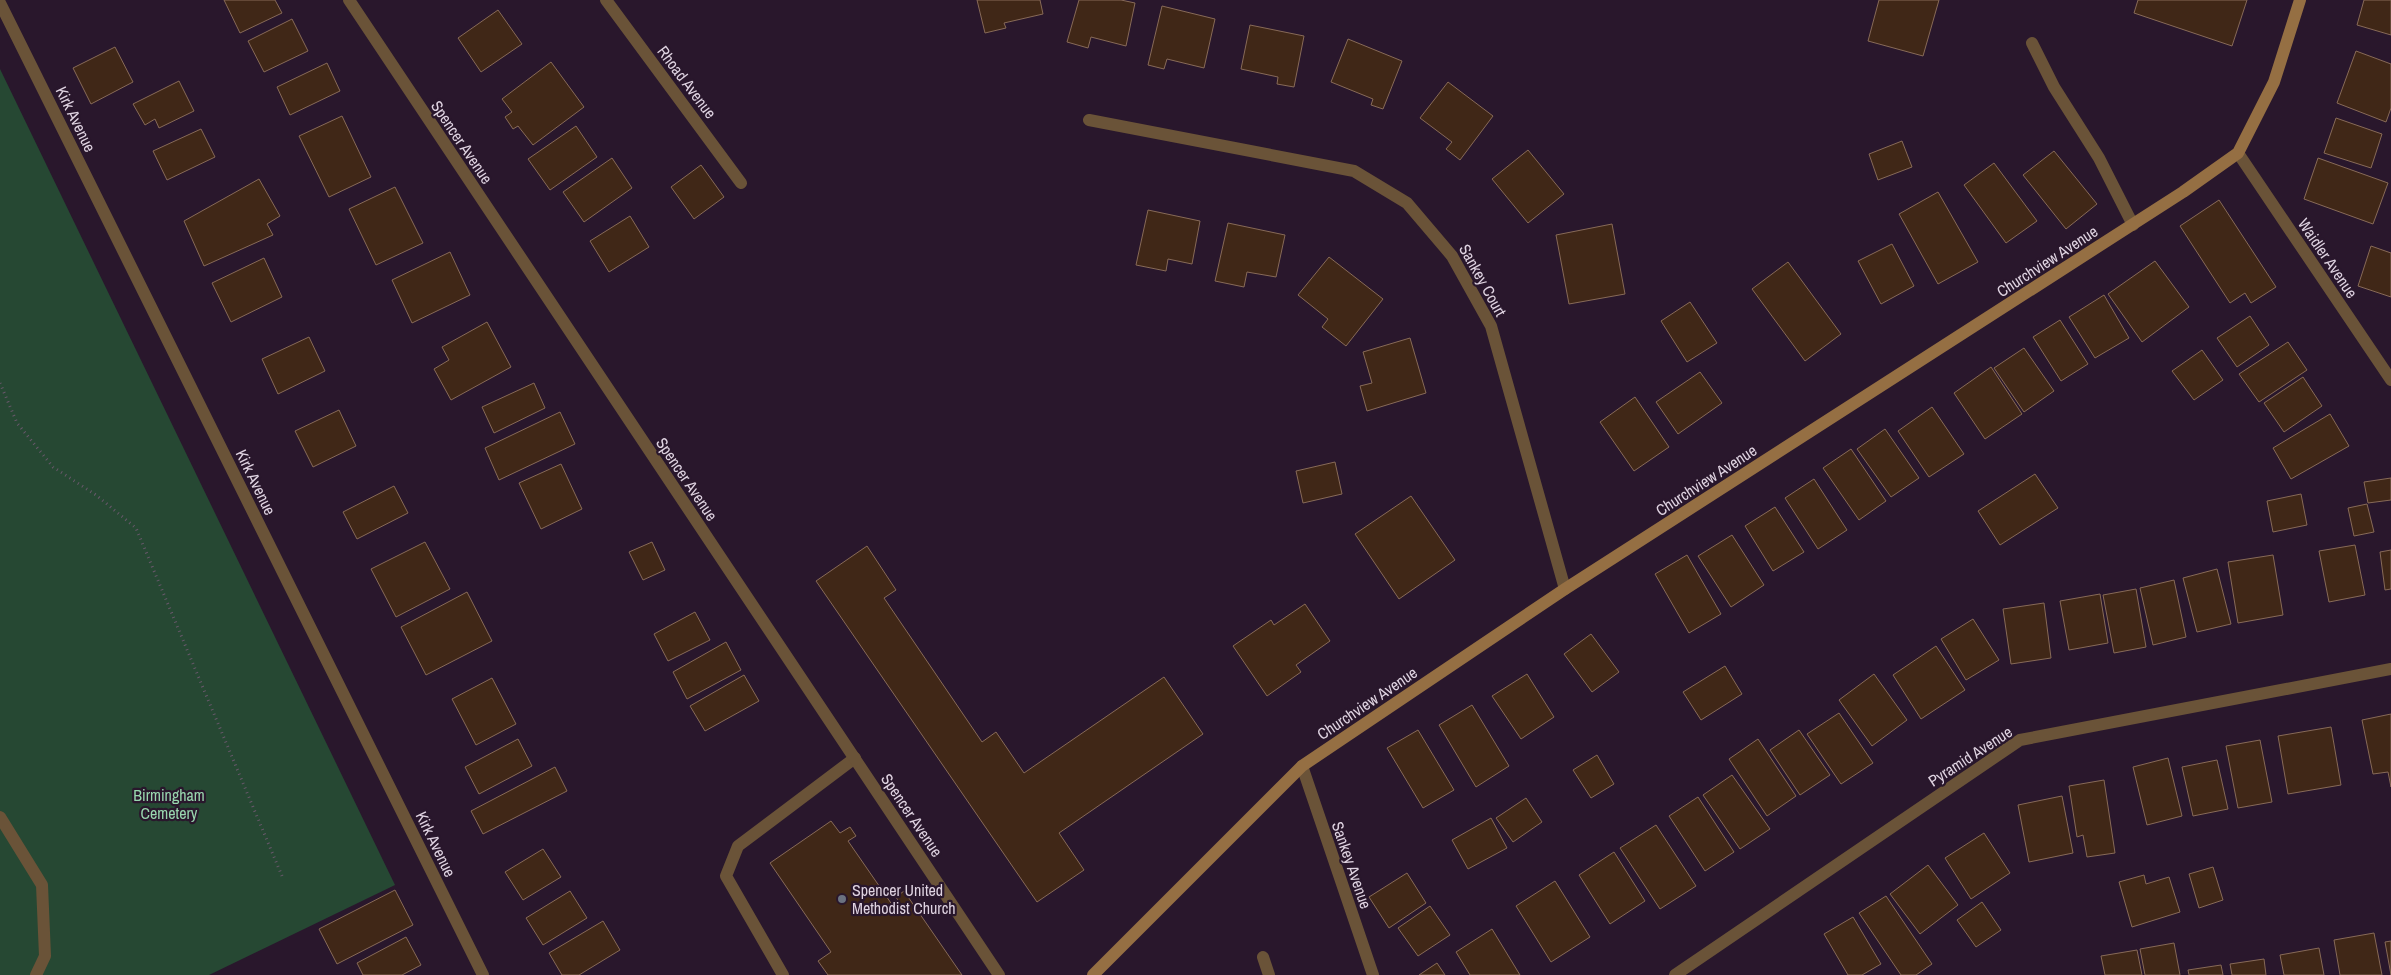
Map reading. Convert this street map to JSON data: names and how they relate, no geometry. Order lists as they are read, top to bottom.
{
  "streets": {
    "street": [
      "Rhoad Avenue",
      "Kirk Avenue",
      "Spencer Avenue",
      "Waidler Avenue",
      "Churchview Avenue",
      "Sankey Court",
      "Pyramid Avenue",
      "Sankey Avenue"
    ]
  },
  "crossings": [
    ["Waidler Avenue", "Churchview Avenue"],
    ["Churchview Avenue", "Sankey Court"],
    ["Churchview Avenue", "Sankey Avenue"]
  ],
  "parks": ["Birmingham Cemetery"],
  "places": ["Spencer United Methodist Church"]
}
